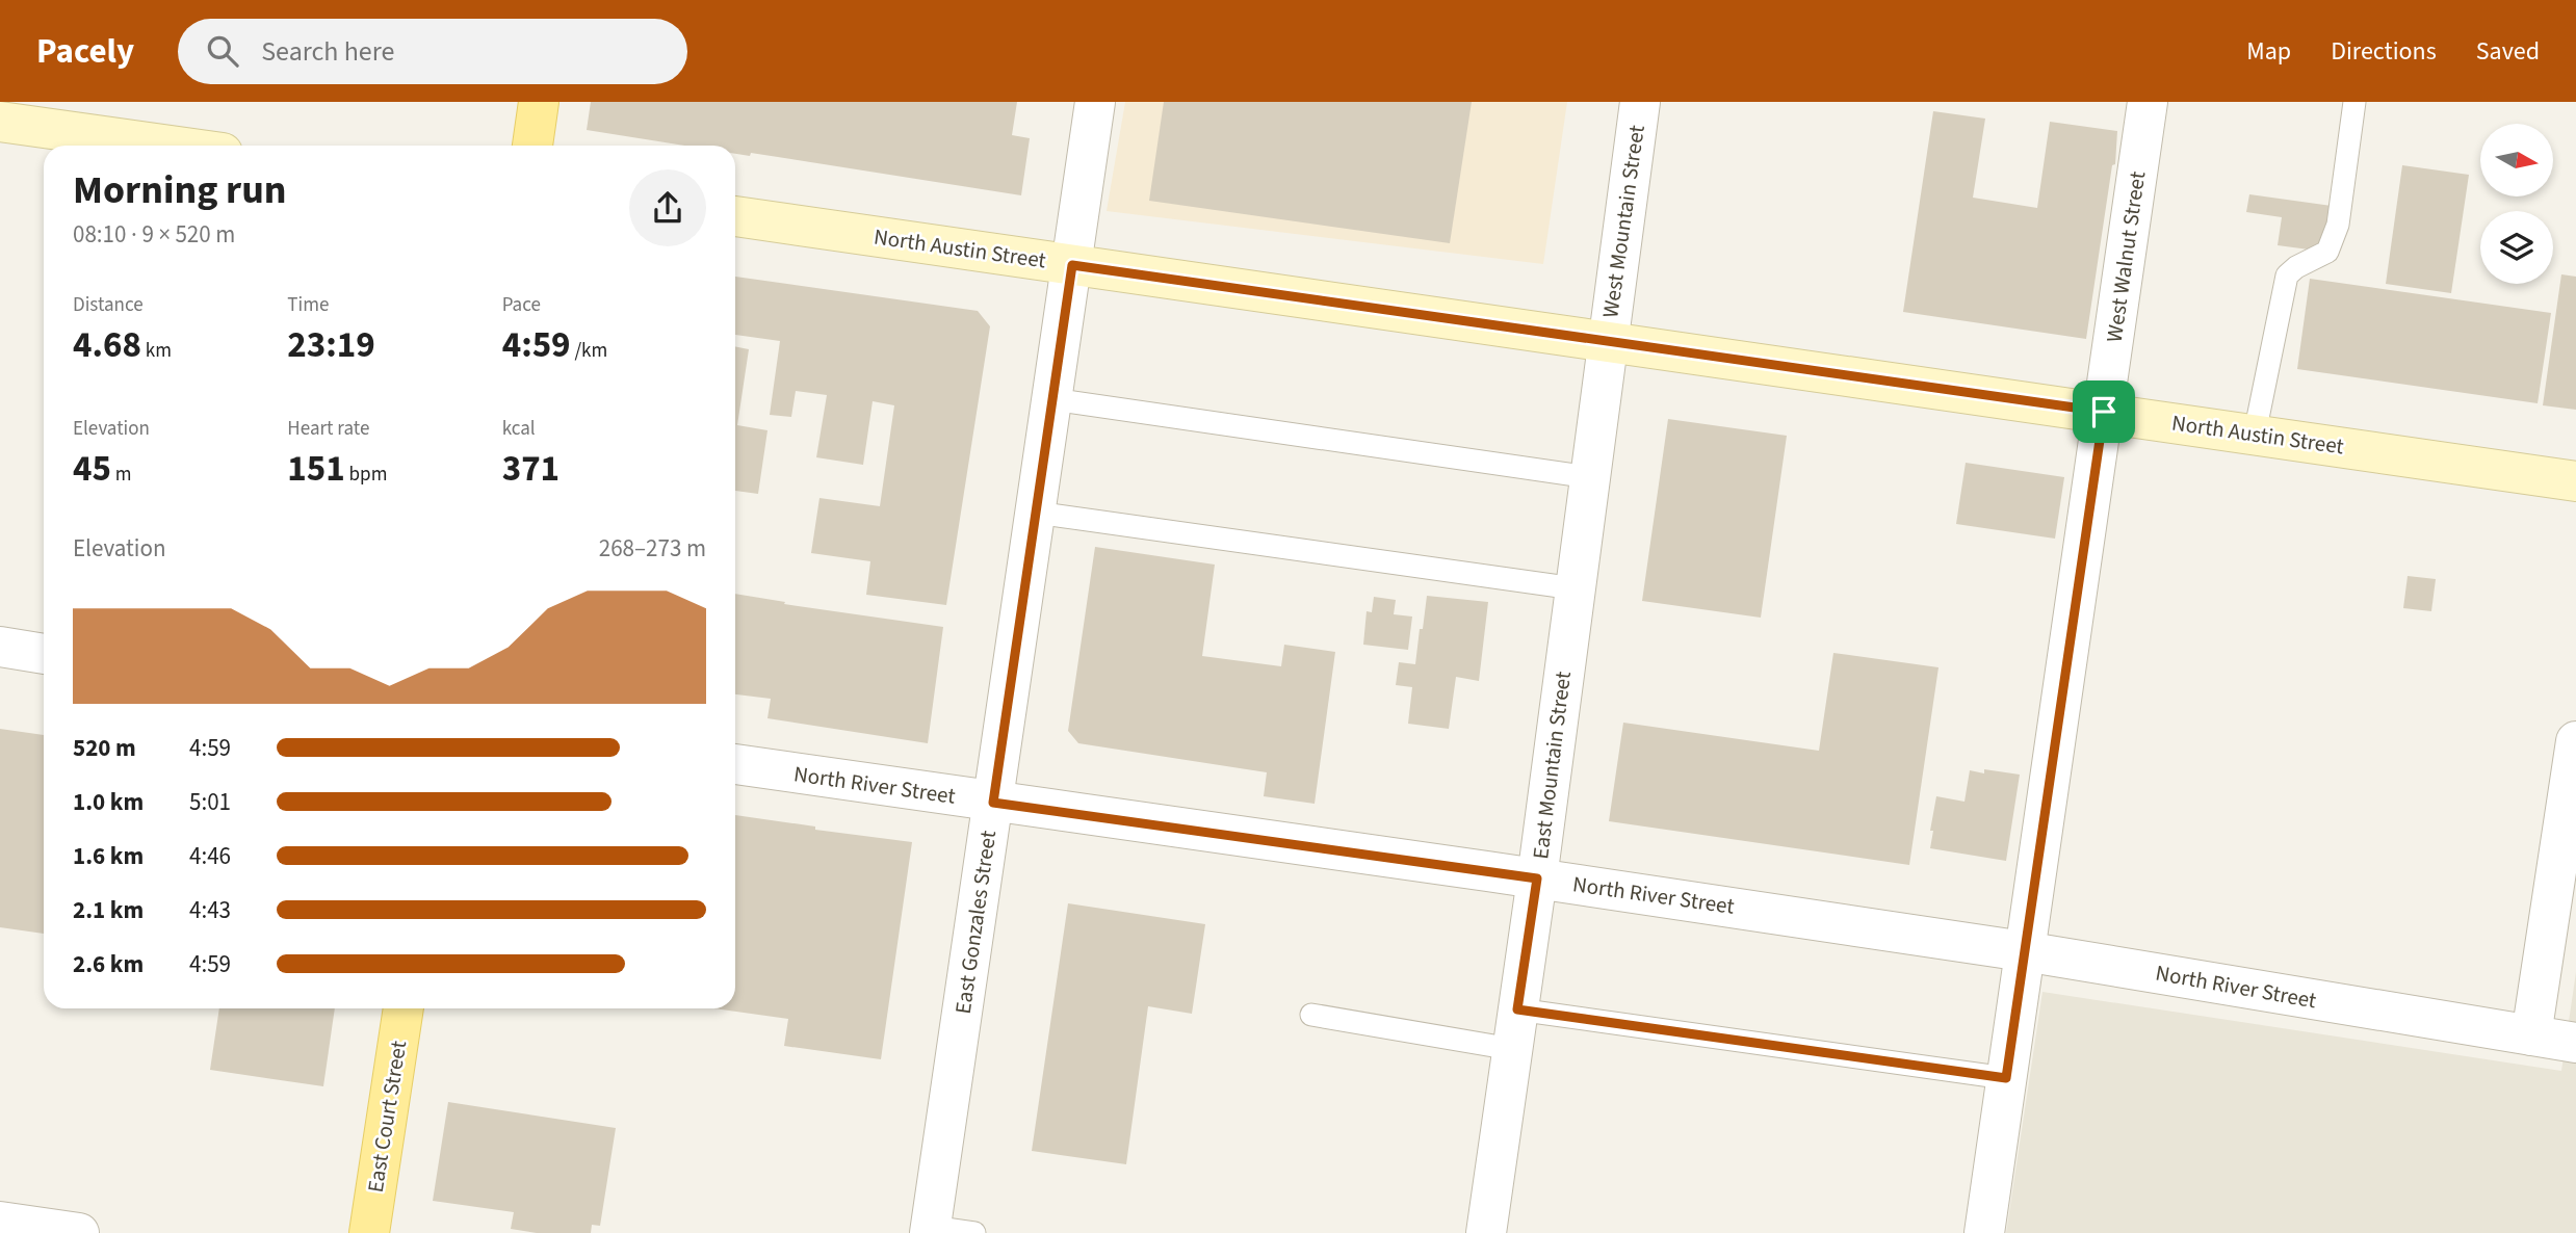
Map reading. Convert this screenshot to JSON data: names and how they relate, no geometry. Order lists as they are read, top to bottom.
{
  "streets": {
    "main road": ["North Austin Street", "East Court Street"],
    "street": [
      "West Mountain Street",
      "West Walnut Street",
      "East Mountain Street",
      "North River Street",
      "East Gonzales Street"
    ]
  },
  "crossings": [
    ["West Mountain Street", "North Austin Street"],
    ["West Mountain Street", "East Mountain Street"],
    ["North Austin Street", "West Walnut Street"],
    ["North Austin Street", "East Mountain Street"],
    ["North Austin Street", "East Gonzales Street"],
    ["West Walnut Street", "North River Street"],
    ["East Mountain Street", "North River Street"],
    ["North River Street", "East Gonzales Street"]
  ],
  "north": "right",
  "page": {
    "header": "Pacely",
    "search": "Search here",
    "nav": ["Map", "Directions", "Saved"],
    "heading": ["Morning run", "08:10 · 9 × 520 m"],
    "stats": [
      ["Distance", "4.68 km"],
      ["Time", "23:19"],
      ["Pace", "4:59 /km"],
      ["Elevation", "45 m"],
      ["Heart rate", "151 bpm"],
      ["kcal", "371"]
    ],
    "chart": ["Elevation", "268–273 m"],
    "list": [
      {
        "name": "520 m",
        "note": "4:59"
      },
      {
        "name": "1.0 km",
        "note": "5:01"
      },
      {
        "name": "1.6 km",
        "note": "4:46"
      },
      {
        "name": "2.1 km",
        "note": "4:43"
      },
      {
        "name": "2.6 km",
        "note": "4:59"
      }
    ]
  }
}
